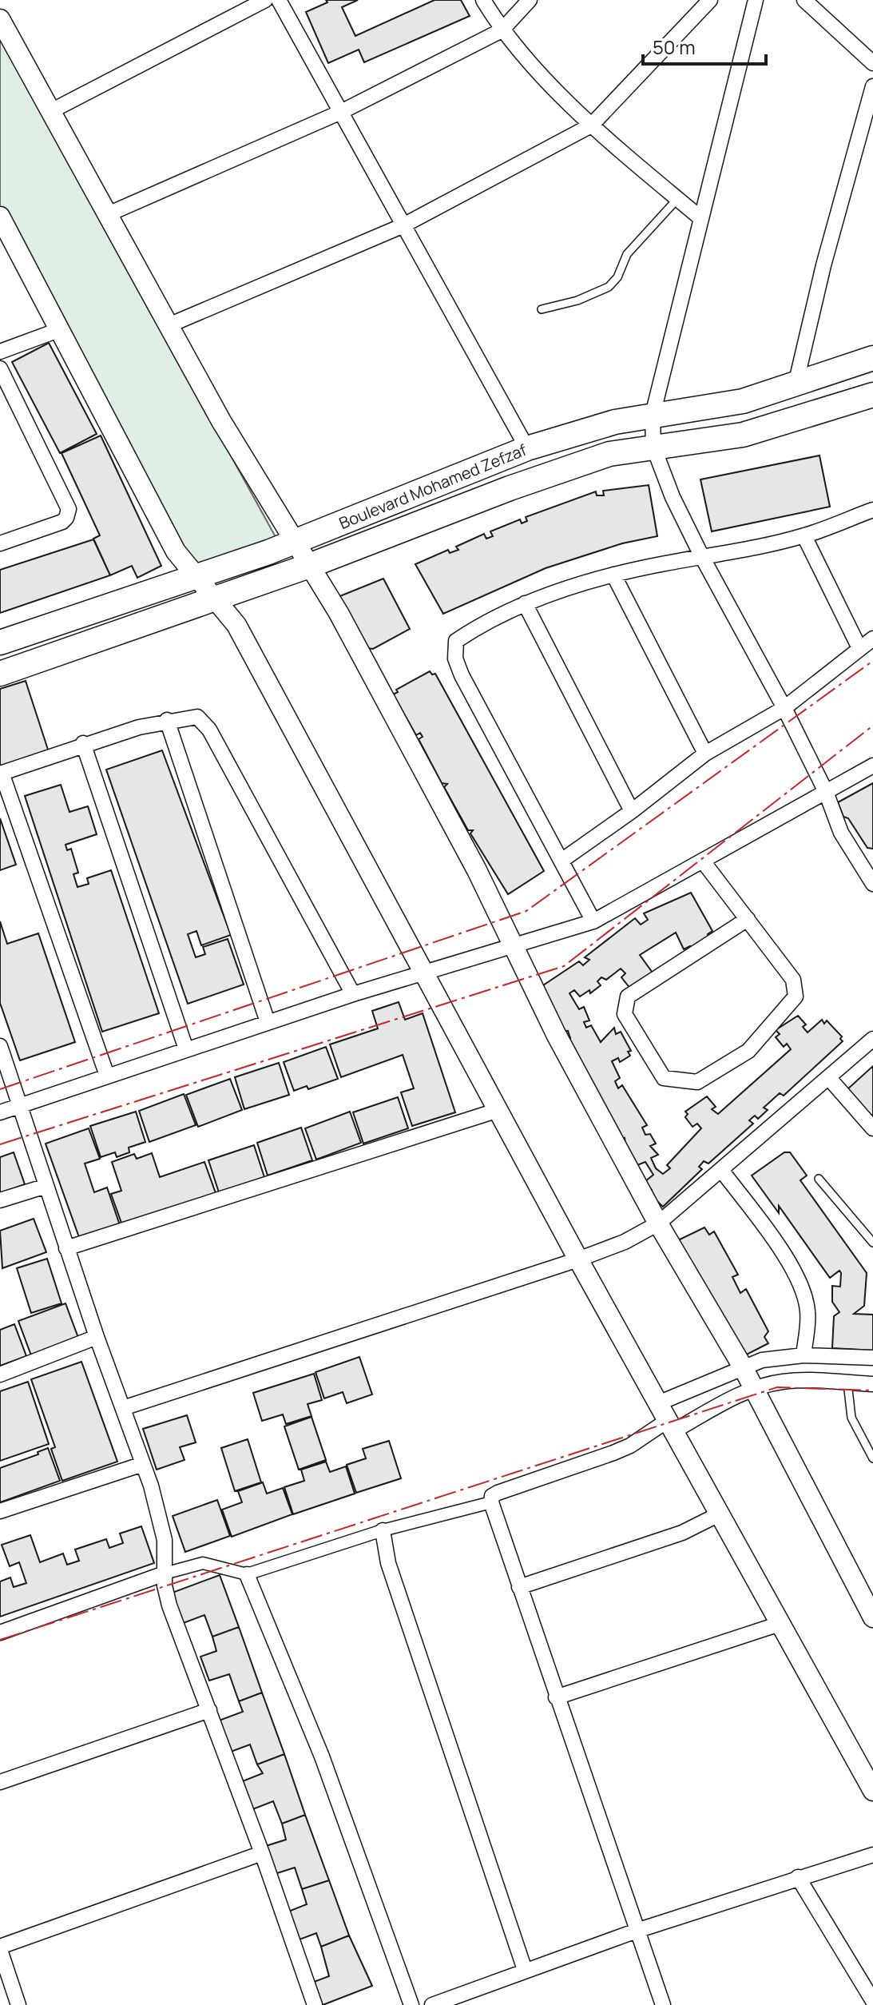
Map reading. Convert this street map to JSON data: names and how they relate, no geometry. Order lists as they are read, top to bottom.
{
  "streets": {
    "main road": ["Boulevard Mohamed Zefzaf"]
  },
  "scale_bar": "50 m"
}
